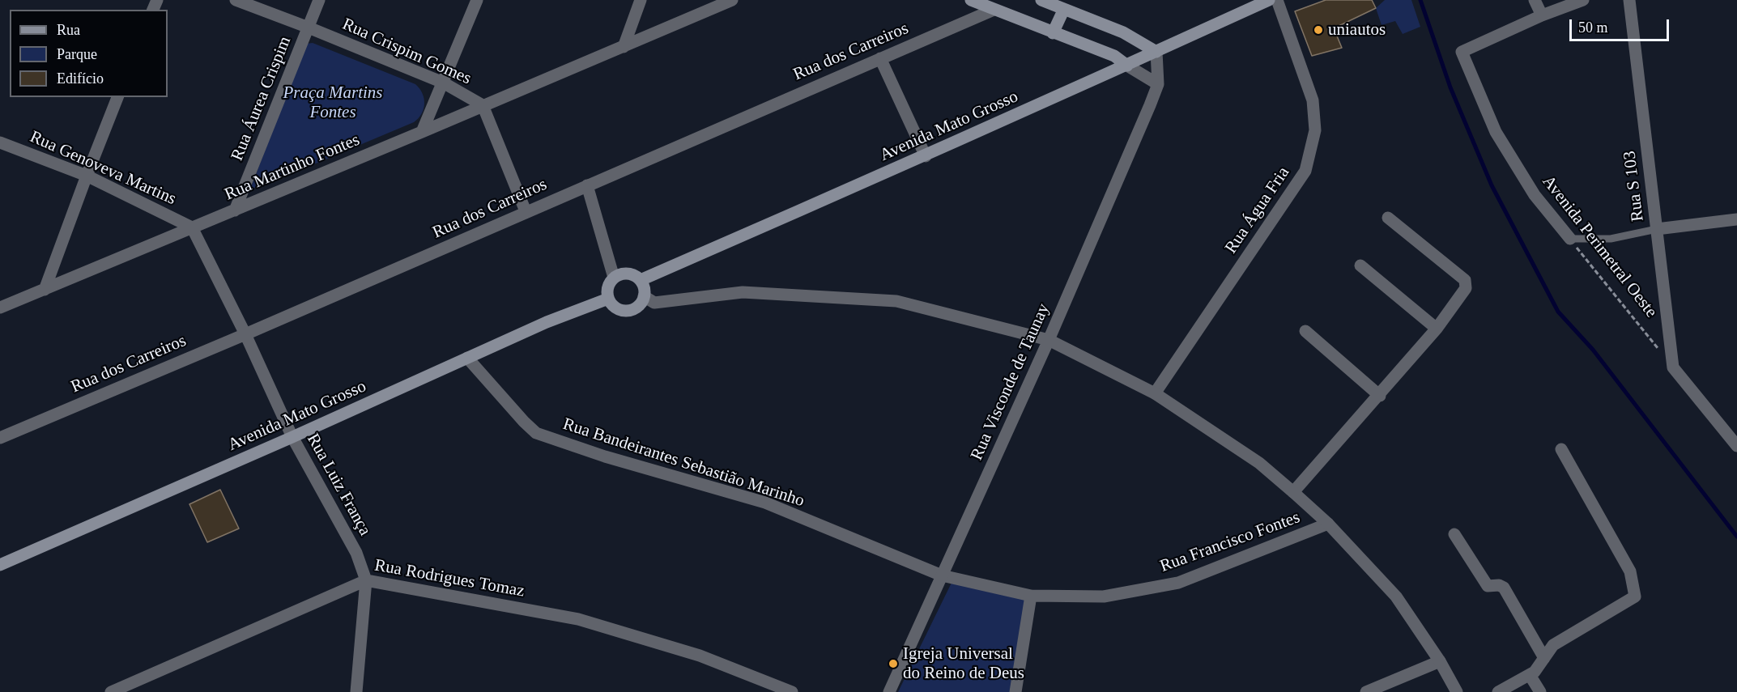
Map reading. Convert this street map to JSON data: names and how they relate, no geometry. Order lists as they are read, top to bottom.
{
  "streets": {
    "main road": ["Avenida Mato Grosso"],
    "street": [
      "Rua Crispim Gomes",
      "Rua dos Carreiros",
      "Rua Áurea Crispim",
      "Rua Martinho Fontes",
      "Rua Genoveva Martins",
      "Rua S 103",
      "Rua Água Fria",
      "Avenida Perimetral Oeste",
      "Rua Visconde de Taunay",
      "Rua Bandeirantes Sebastião Marinho",
      "Rua Luiz França",
      "Rua Francisco Fontes",
      "Rua Rodrigues Tomaz"
    ]
  },
  "crossings": [
    ["Rua Crispim Gomes", "Rua dos Carreiros"],
    ["Rua Crispim Gomes", "Rua Áurea Crispim"],
    ["Rua Crispim Gomes", "Rua Martinho Fontes"],
    ["Rua dos Carreiros", "Rua Luiz França"],
    ["Rua Áurea Crispim", "Rua Martinho Fontes"],
    ["Avenida Mato Grosso", "Rua Visconde de Taunay"],
    ["Avenida Mato Grosso", "Rua Bandeirantes Sebastião Marinho"],
    ["Avenida Mato Grosso", "Rua Luiz França"],
    ["Rua Martinho Fontes", "Rua Genoveva Martins"],
    ["Rua Martinho Fontes", "Rua Luiz França"],
    ["Rua Genoveva Martins", "Rua Luiz França"],
    ["Rua S 103", "Avenida Perimetral Oeste"],
    ["Rua Visconde de Taunay", "Rua Bandeirantes Sebastião Marinho"],
    ["Rua Visconde de Taunay", "Rua Francisco Fontes"],
    ["Rua Bandeirantes Sebastião Marinho", "Rua Francisco Fontes"],
    ["Rua Luiz França", "Rua Rodrigues Tomaz"]
  ],
  "parks": ["Praça Martins Fontes"],
  "places": ["uniautos", "Igreja Universal do Reino de Deus"],
  "legend": ["Rua", "Parque", "Edifício"],
  "scale_bar": "50 m"
}
